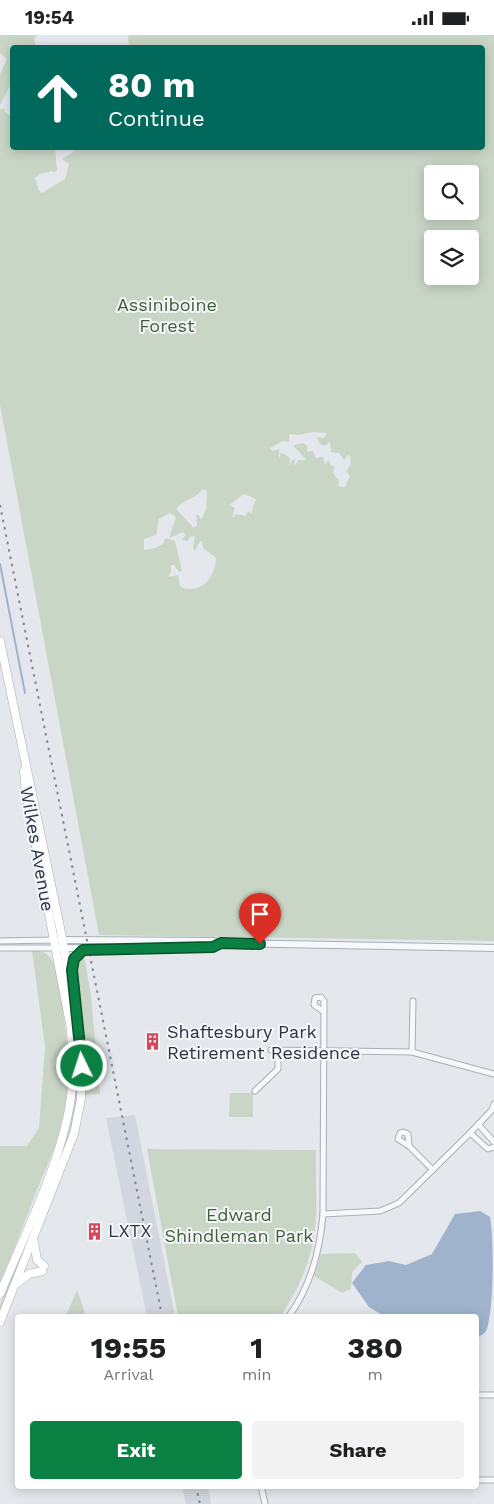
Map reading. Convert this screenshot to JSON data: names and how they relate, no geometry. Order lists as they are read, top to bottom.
{
  "streets": {
    "main road": ["Wilkes Avenue"]
  },
  "parks": ["Assiniboine Forest", "Edward Shindleman Park"],
  "places": {
    "building": ["Shaftesbury Park Retirement Residence", "LXTX"]
  },
  "page": {
    "status": "19:54",
    "turn": ["80 m", "Continue"],
    "eta": [
      "19:55",
      "Arrival",
      "1",
      "min",
      "380",
      "m"
    ],
    "buttons": ["Exit", "Share"]
  }
}
